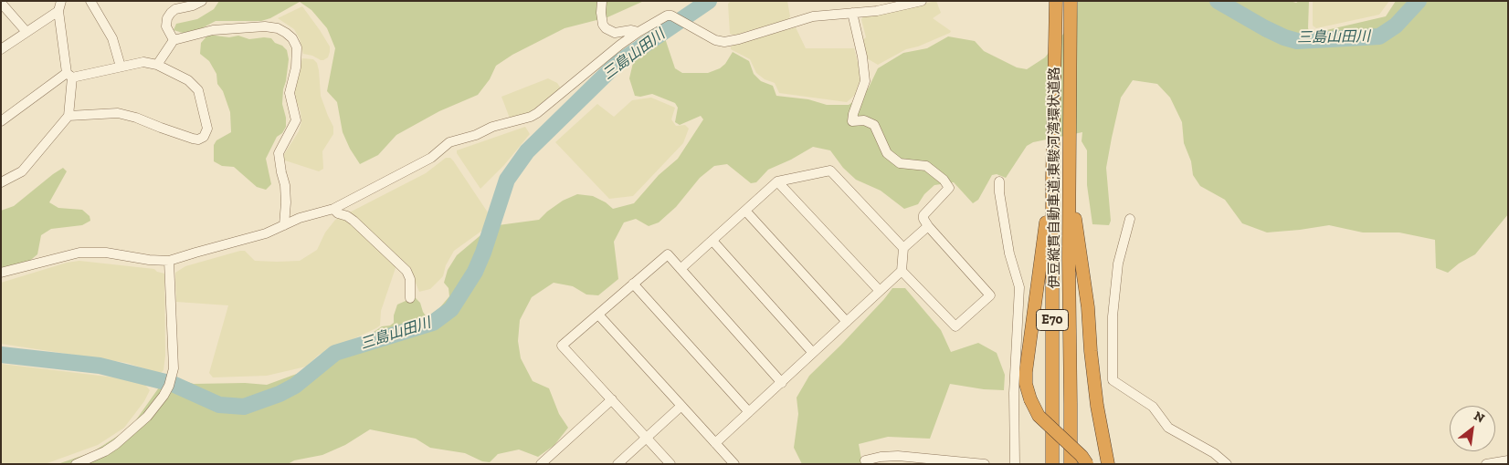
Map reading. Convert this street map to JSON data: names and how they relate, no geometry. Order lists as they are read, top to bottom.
{
  "streets": {
    "highway": ["伊豆縦貫自動車道;東駿河湾環状道路", "E70"]
  },
  "water": ["三島山田川"],
  "north": "top right"
}
